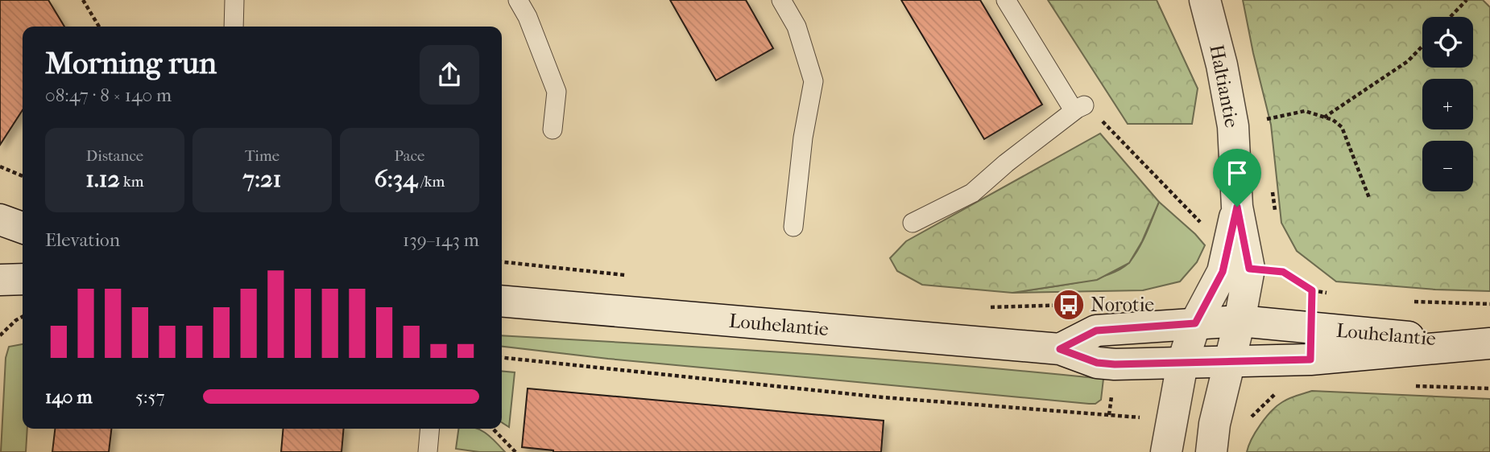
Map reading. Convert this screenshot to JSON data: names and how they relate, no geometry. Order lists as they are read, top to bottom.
{
  "streets": {
    "main road": ["Haltiantie", "Louhelantie"]
  },
  "crossings": [
    ["Haltiantie", "Louhelantie"]
  ],
  "places": {
    "bus stop": ["Norotie"]
  },
  "page": {
    "map_buttons": ["+", "−"],
    "heading": ["Morning run", "08:47 · 8 × 140 m"],
    "stats": [
      ["Distance", "1.12 km"],
      ["Time", "7:21"],
      ["Pace", "6:34 /km"]
    ],
    "chart": ["Elevation", "139–143 m"],
    "list": [
      {
        "name": "140 m",
        "note": "5:57"
      }
    ]
  }
}
